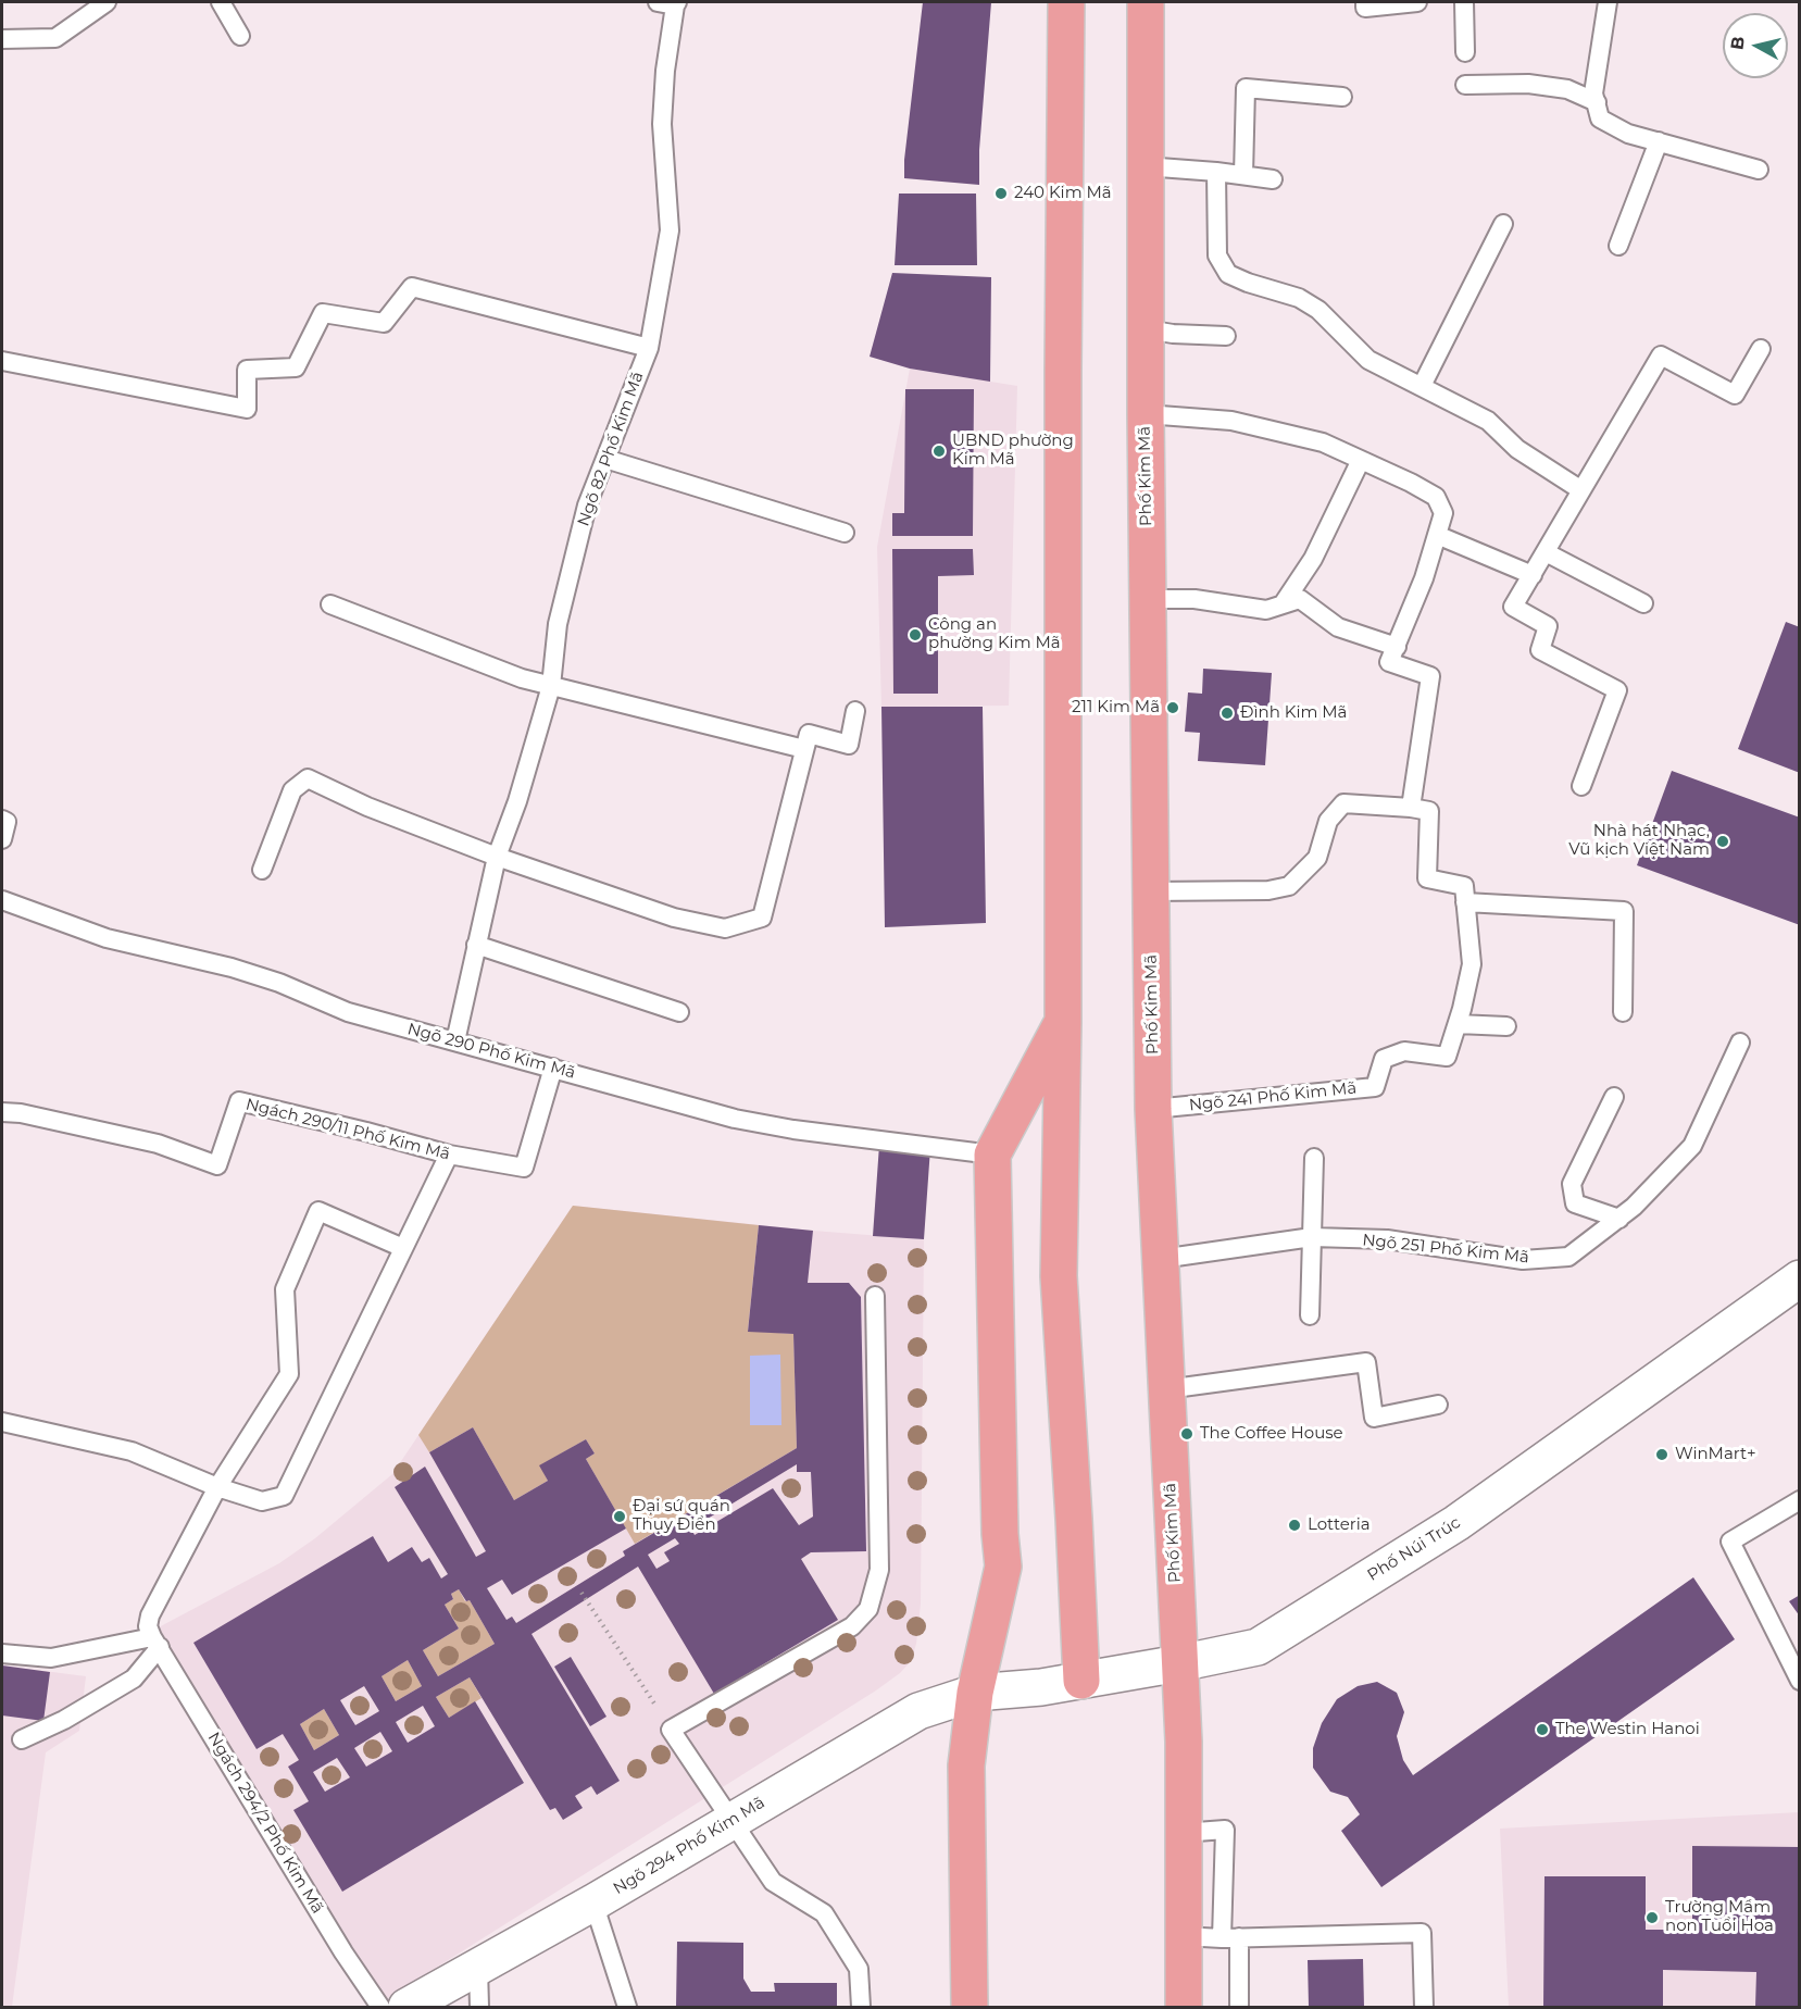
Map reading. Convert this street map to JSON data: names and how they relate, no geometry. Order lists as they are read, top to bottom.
{
  "streets": {
    "main road": ["Phố Kim Mã"],
    "street": ["Phố Núi Trúc", "Ngõ 294 Phố Kim Mã"],
    "lane": [
      "Ngõ 82 Phố Kim Mã",
      "Ngõ 290 Phố Kim Mã",
      "Ngõ 241 Phố Kim Mã",
      "Ngách 290/11 Phố Kim Mã",
      "Ngõ 251 Phố Kim Mã",
      "Ngách 294/2 Phố Kim Mã"
    ]
  },
  "crossings": [
    ["Ngõ 82 Phố Kim Mã", "Ngõ 290 Phố Kim Mã"],
    ["Phố Kim Mã", "Ngõ 241 Phố Kim Mã"],
    ["Phố Kim Mã", "Ngõ 251 Phố Kim Mã"],
    ["Phố Kim Mã", "Phố Núi Trúc"],
    ["Ngõ 290 Phố Kim Mã", "Ngách 290/11 Phố Kim Mã"],
    ["Phố Núi Trúc", "Ngõ 294 Phố Kim Mã"]
  ],
  "places": [
    "240 Kim Mã",
    "UBND phường Kim Mã",
    "Công an phường Kim Mã",
    "211 Kim Mã",
    "Đình Kim Mã",
    "Nhà hát Nhạc, Vũ kịch Việt Nam",
    "The Coffee House",
    "WinMart+",
    "Đại sứ quán Thụy Điển",
    "Lotteria",
    "The Westin Hanoi",
    "Trường Mầm non Tuổi Hoa"
  ],
  "north": "left"
}
